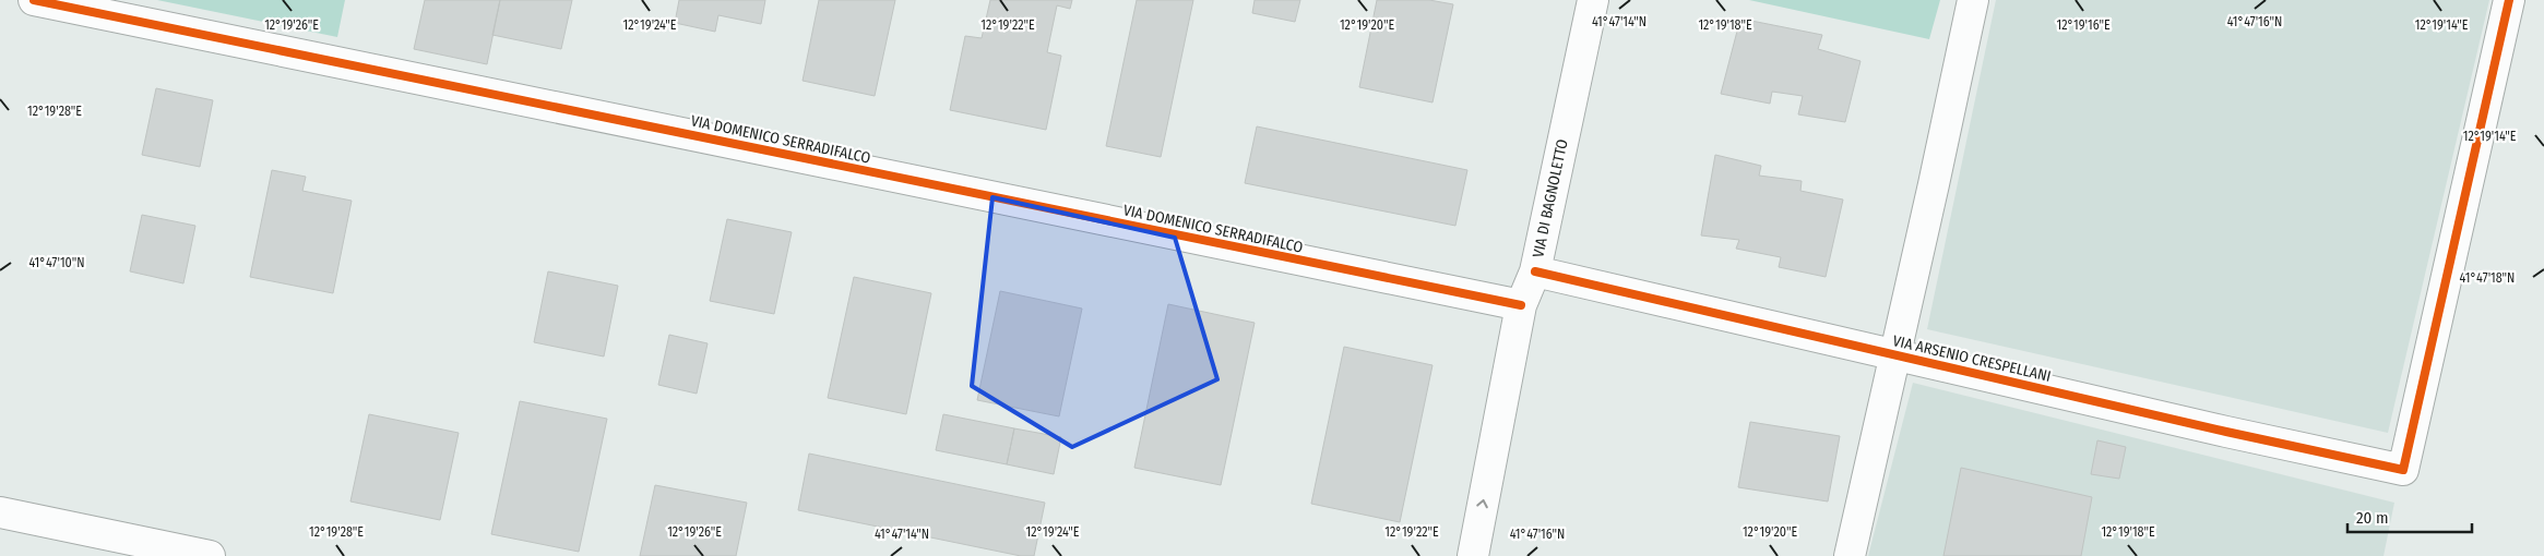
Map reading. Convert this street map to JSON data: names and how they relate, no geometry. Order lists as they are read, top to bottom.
{
  "streets": {
    "street": ["VIA DOMENICO SERRADIFALCO", "VIA DI BAGNOLETTO", "VIA ARSENIO CRESPELLANI"]
  },
  "crossings": [
    ["VIA DOMENICO SERRADIFALCO", "VIA DI BAGNOLETTO"],
    ["VIA DI BAGNOLETTO", "VIA ARSENIO CRESPELLANI"]
  ],
  "one_way": ["VIA DI BAGNOLETTO"],
  "scale_bar": "20 m",
  "coordinates": [
    "41°47'14\"N",
    "41°47'16\"N",
    "12°19'26\"E",
    "12°19'24\"E",
    "12°19'22\"E",
    "12°19'20\"E",
    "12°19'18\"E",
    "12°19'16\"E",
    "12°19'14\"E",
    "12°19'28\"E",
    "41°47'10\"N",
    "41°47'18\"N"
  ]
}
